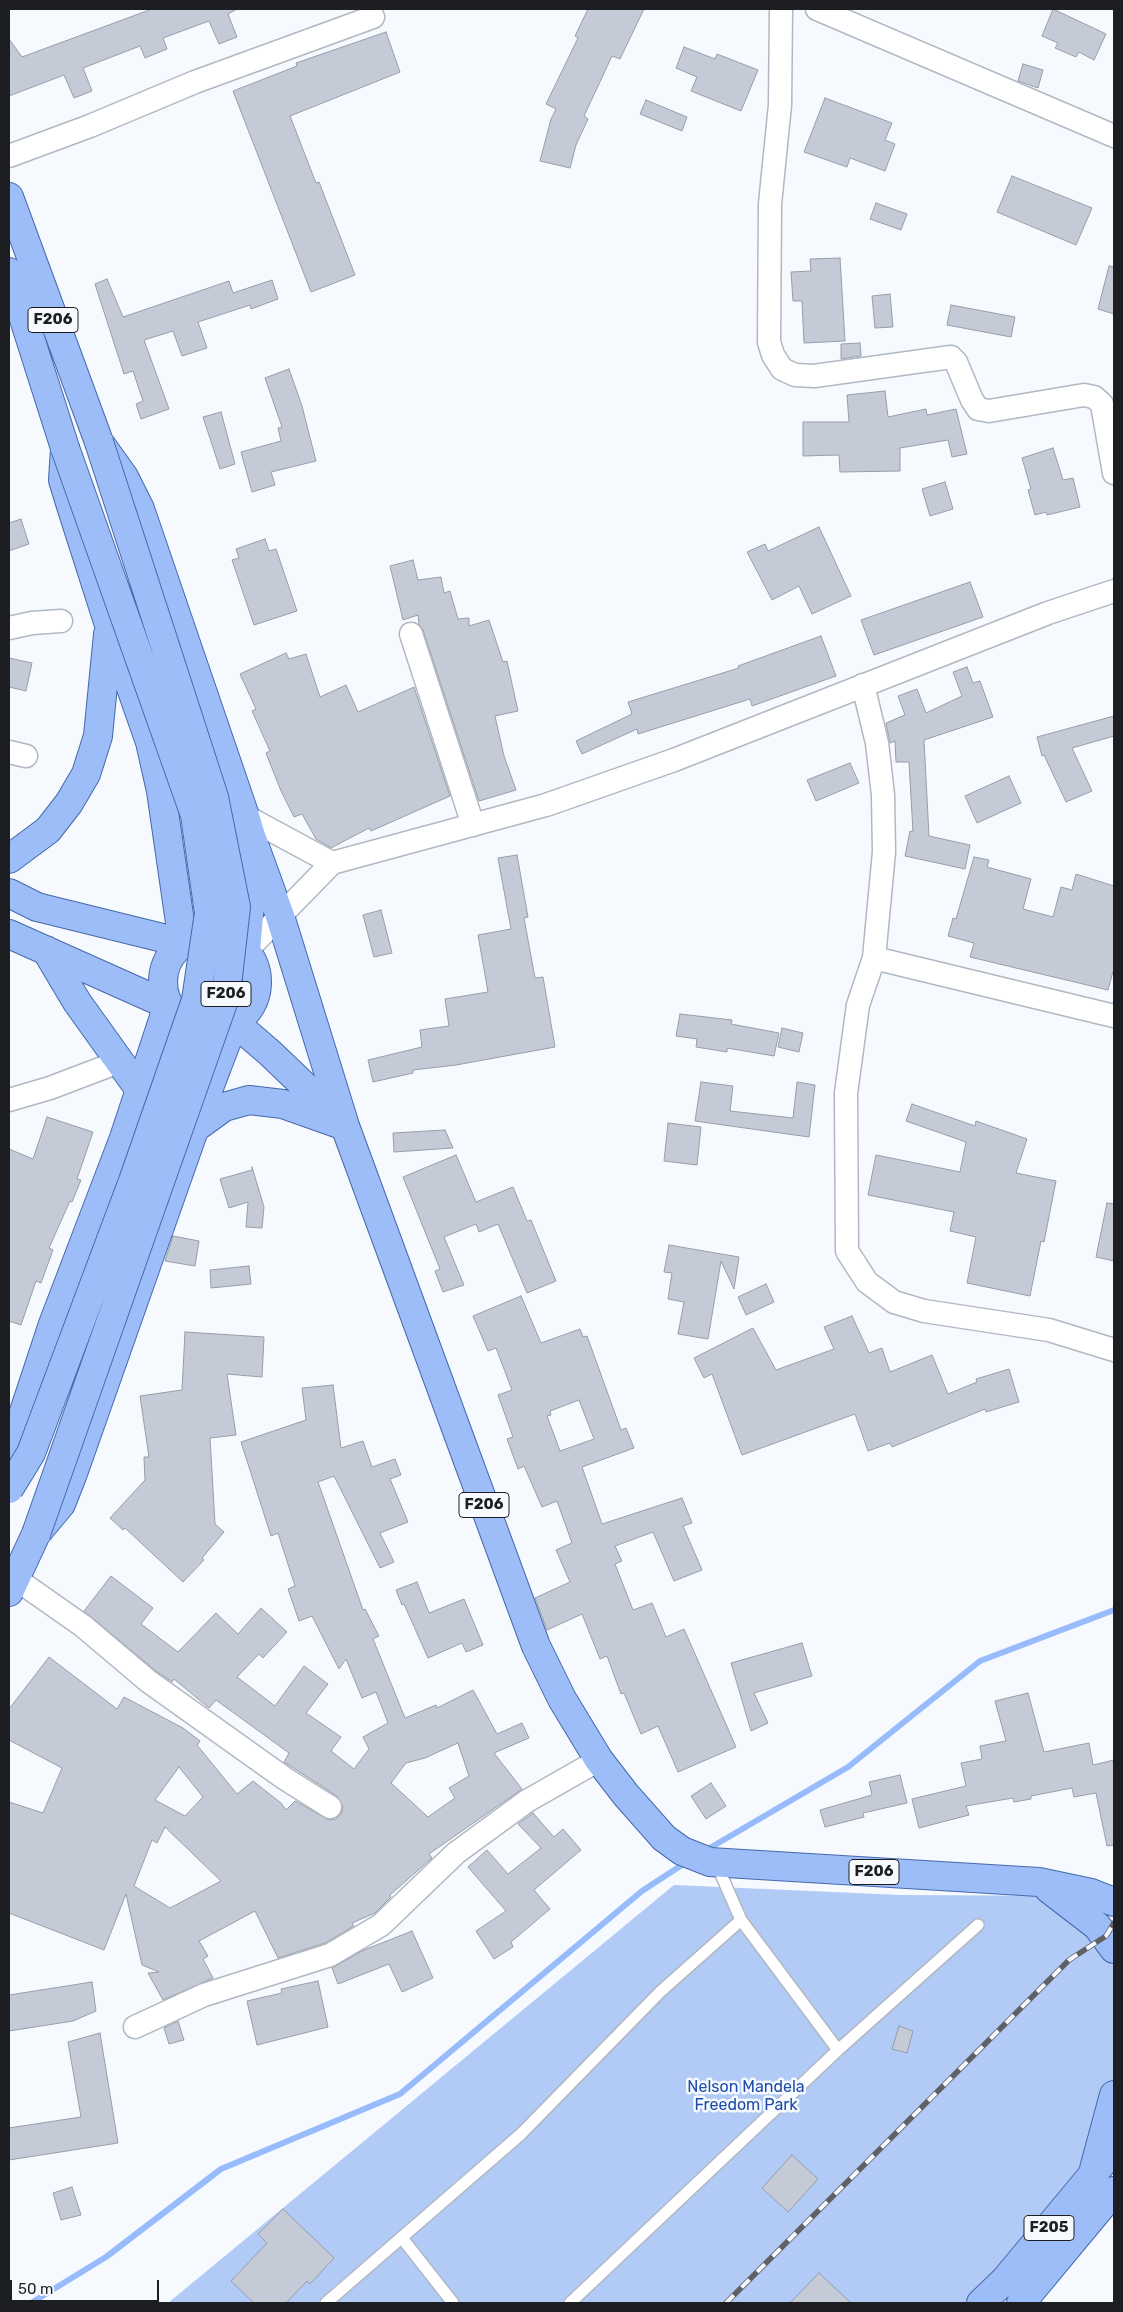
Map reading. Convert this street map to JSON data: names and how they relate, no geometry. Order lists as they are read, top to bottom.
{
  "streets": {
    "main road": ["F206", "F205"]
  },
  "parks": ["Nelson Mandela Freedom Park"],
  "scale_bar": "50 m"
}
